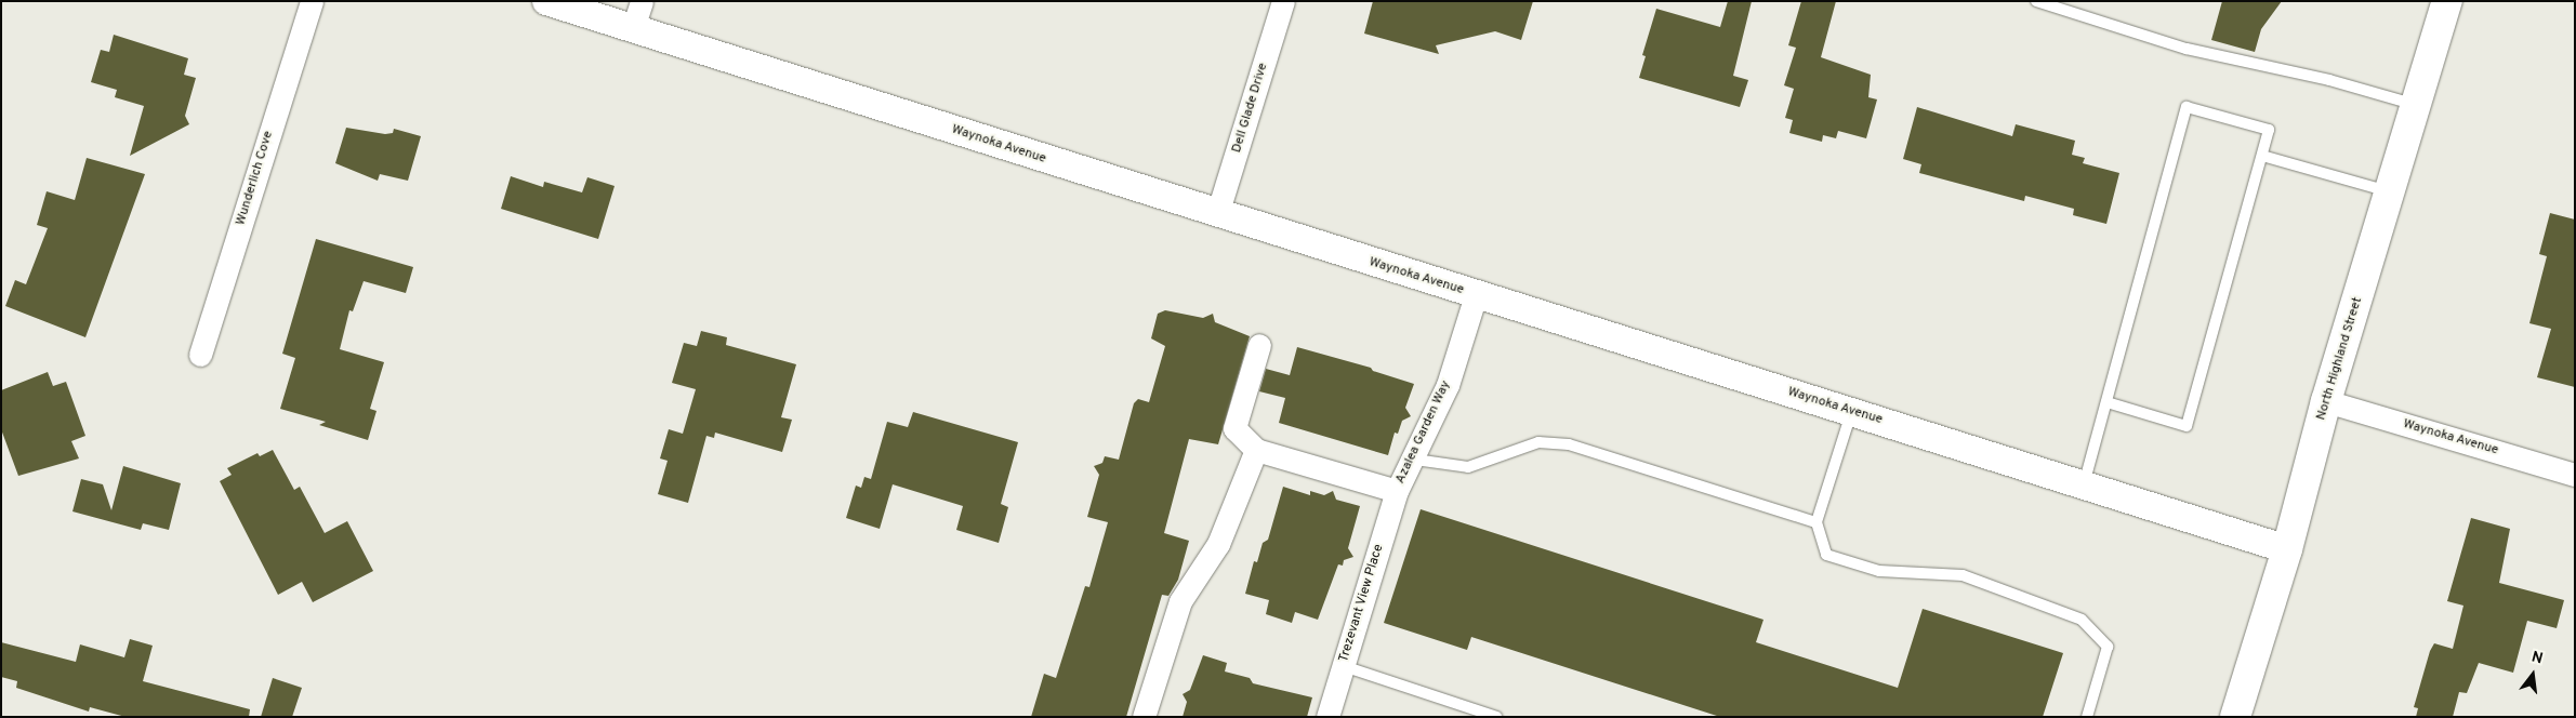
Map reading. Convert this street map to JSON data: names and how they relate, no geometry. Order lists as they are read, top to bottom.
{
  "streets": {
    "main road": ["North Highland Street"],
    "street": [
      "Dell Glade Drive",
      "Waynoka Avenue",
      "Wunderlich Cove",
      "Azalea Garden Way",
      "Trezevant View Place"
    ]
  },
  "crossings": [
    ["Dell Glade Drive", "Waynoka Avenue"],
    ["Waynoka Avenue", "North Highland Street"],
    ["Waynoka Avenue", "Azalea Garden Way"],
    ["Azalea Garden Way", "Trezevant View Place"]
  ],
  "north": "top"
}
